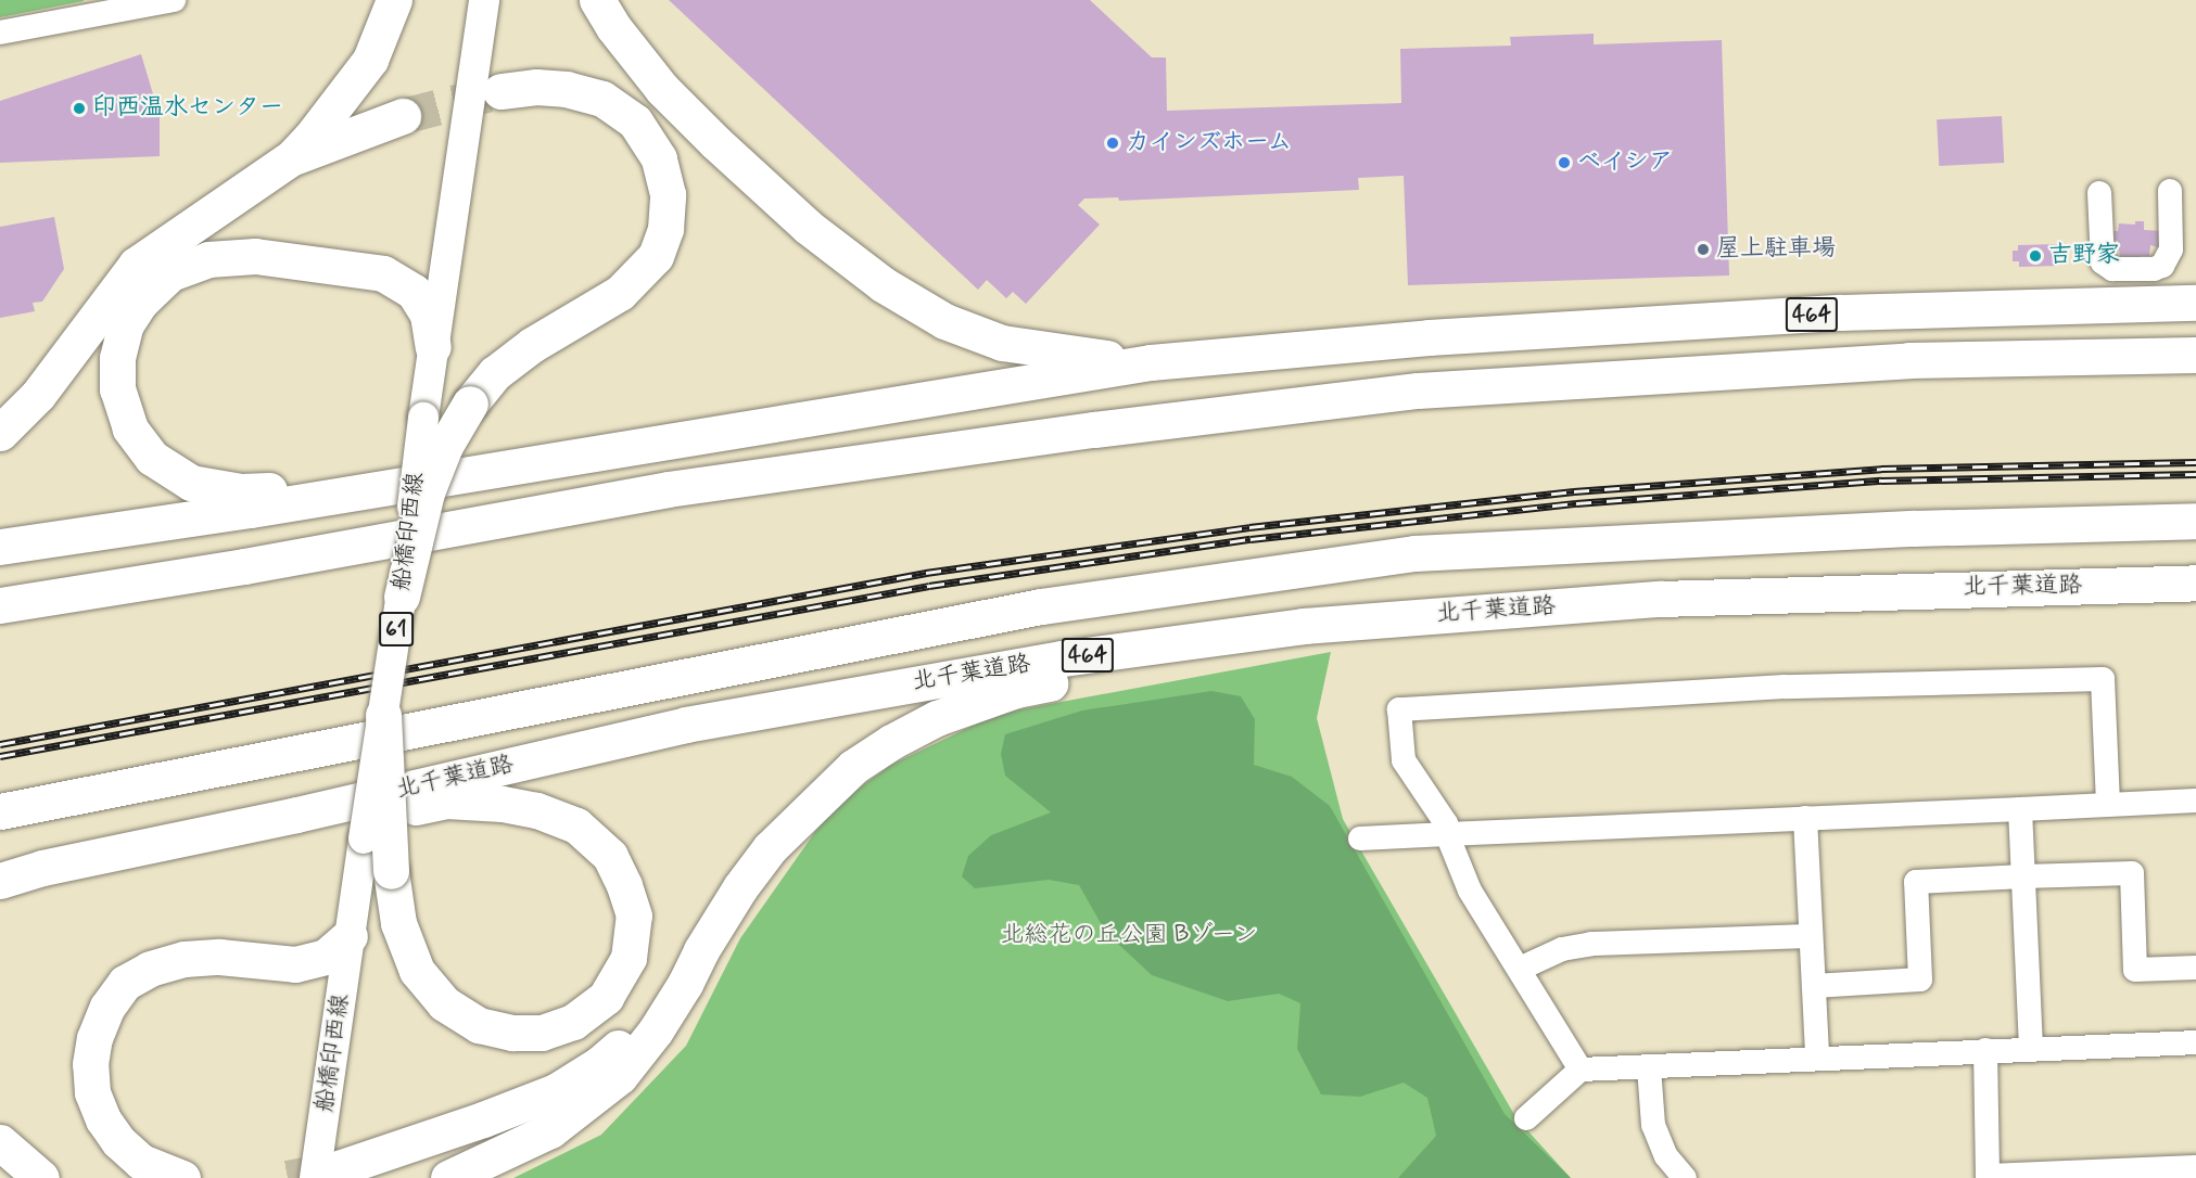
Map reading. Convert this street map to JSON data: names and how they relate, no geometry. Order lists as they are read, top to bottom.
{
  "streets": {
    "highway": ["464", "北千葉道路"],
    "main road": ["船橋印西線", "61"]
  },
  "parks": ["北総花の丘公園 Bゾーン"],
  "places": [
    "印西温水センター",
    "カインズホーム",
    "ベイシア",
    "屋上駐車場",
    "吉野家"
  ]
}
